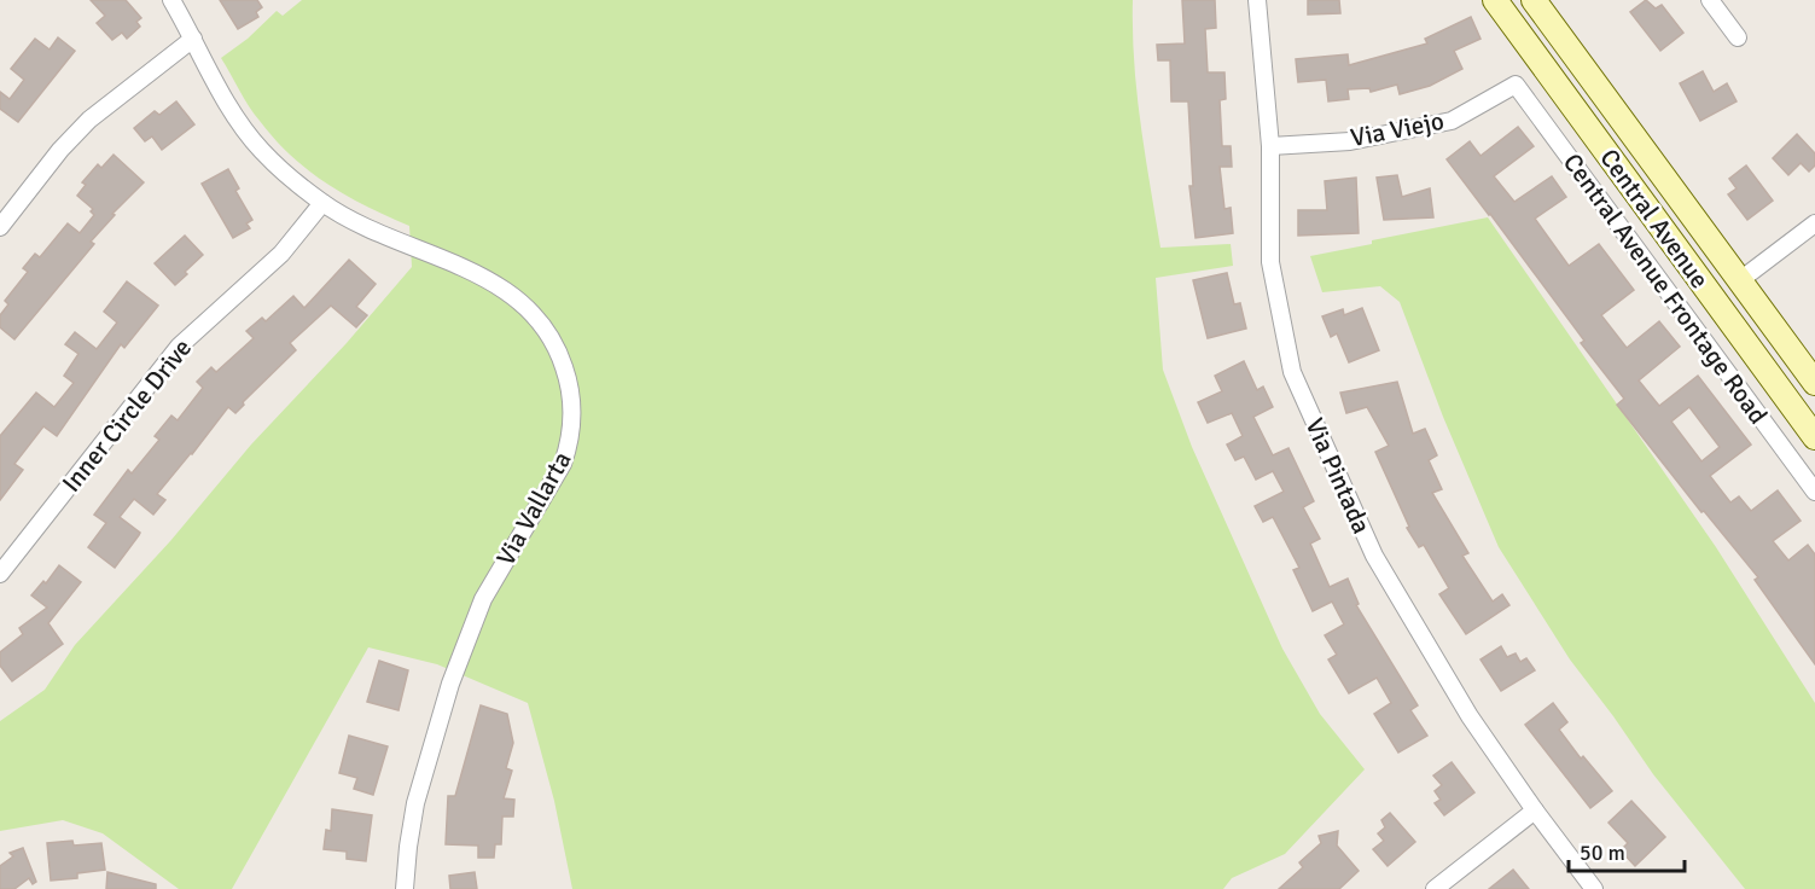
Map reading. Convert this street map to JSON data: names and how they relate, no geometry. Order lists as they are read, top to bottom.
{
  "streets": {
    "main road": ["Central Avenue"],
    "street": [
      "Via Viejo",
      "Central Avenue Frontage Road",
      "Inner Circle Drive",
      "Via Pintada",
      "Via Vallarta"
    ]
  },
  "crossings": [
    ["Via Viejo", "Central Avenue Frontage Road"],
    ["Via Viejo", "Via Pintada"],
    ["Inner Circle Drive", "Via Vallarta"]
  ],
  "scale_bar": "50 m"
}
